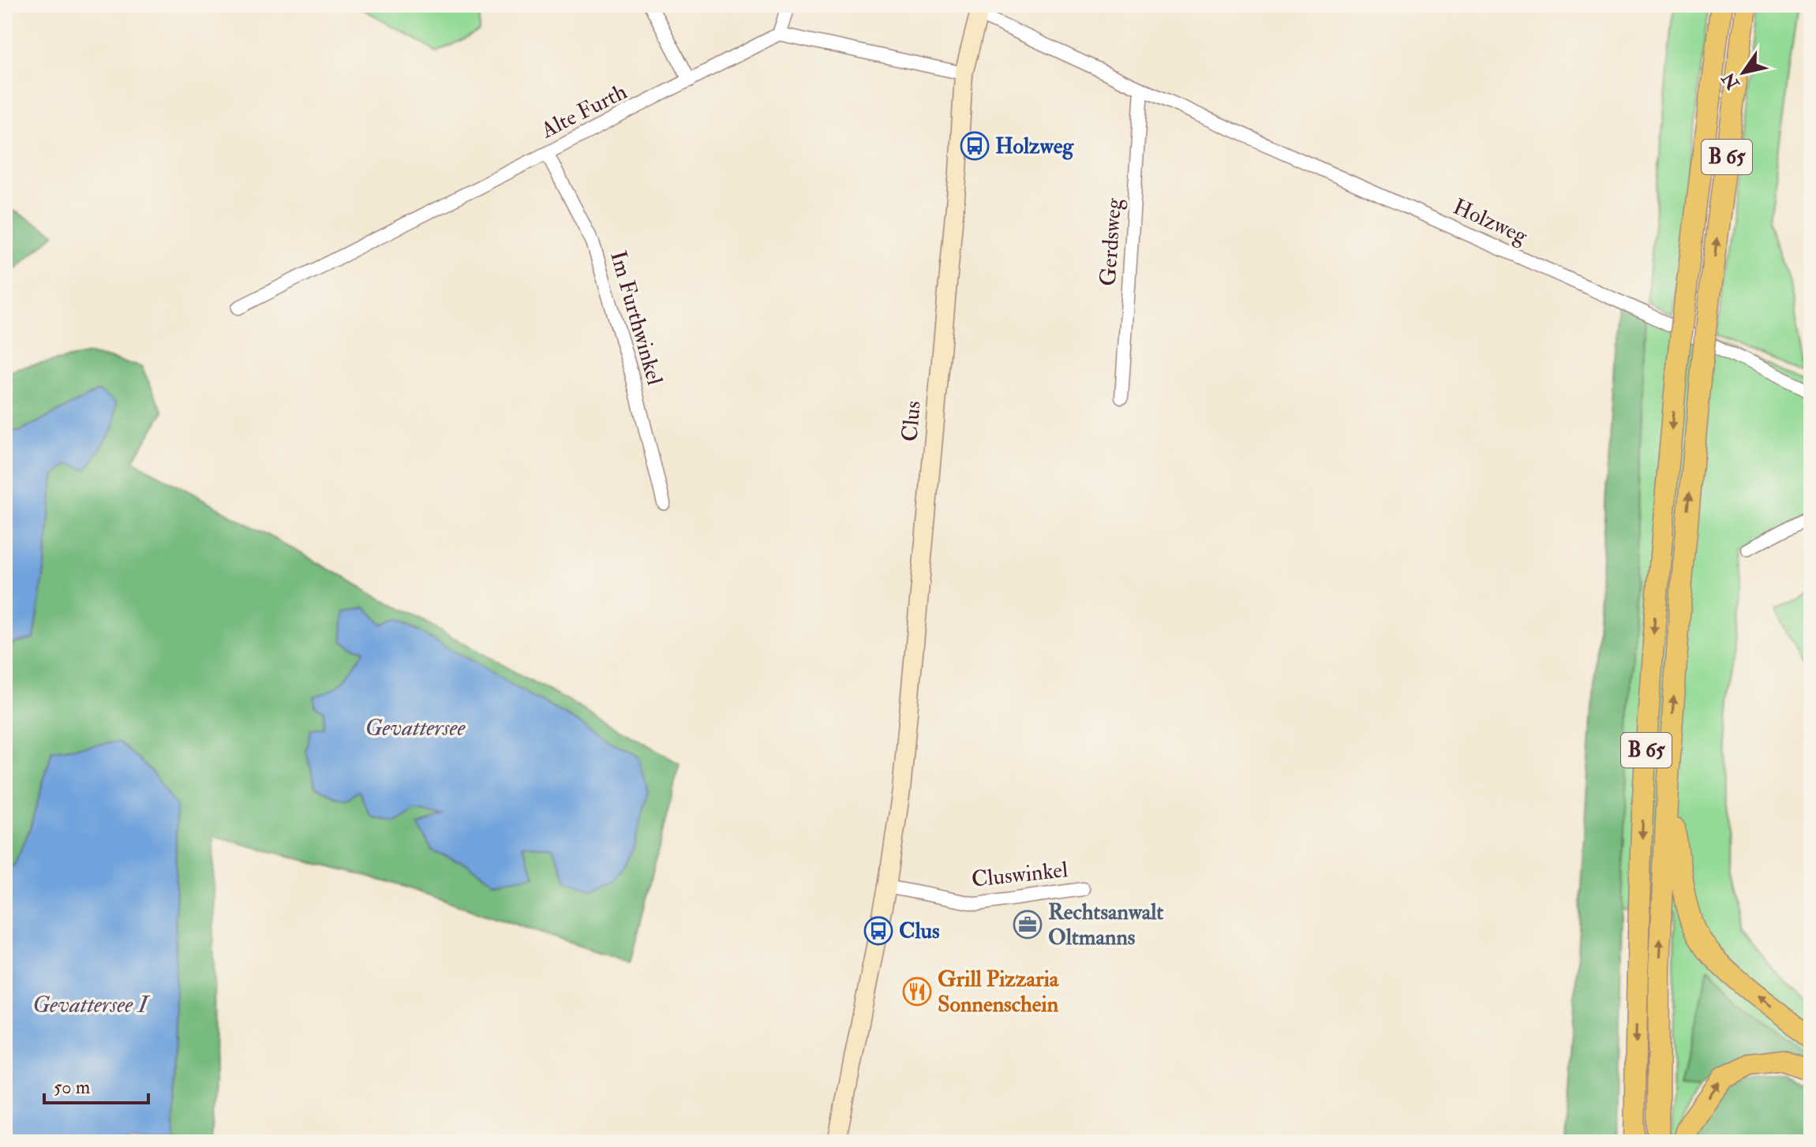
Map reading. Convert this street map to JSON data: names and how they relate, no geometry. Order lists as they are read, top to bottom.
{
  "streets": {
    "highway": ["B 65"],
    "main road": ["Clus"],
    "street": [
      "Alte Furth",
      "Holzweg",
      "Gerdsweg",
      "Im Furthwinkel",
      "Cluswinkel"
    ]
  },
  "crossings": [
    ["Alte Furth", "Im Furthwinkel"],
    ["Holzweg", "Gerdsweg"],
    ["Holzweg", "Clus"],
    ["Clus", "Cluswinkel"]
  ],
  "water": ["Gevattersee", "Gevattersee I"],
  "places": {
    "bus stop": ["Holzweg", "Clus"],
    "office": ["Rechtsanwalt Oltmanns"],
    "restaurant": ["Grill Pizzaria Sonnenschein"]
  },
  "scale_bar": "50 m",
  "north": "bottom left"
}
